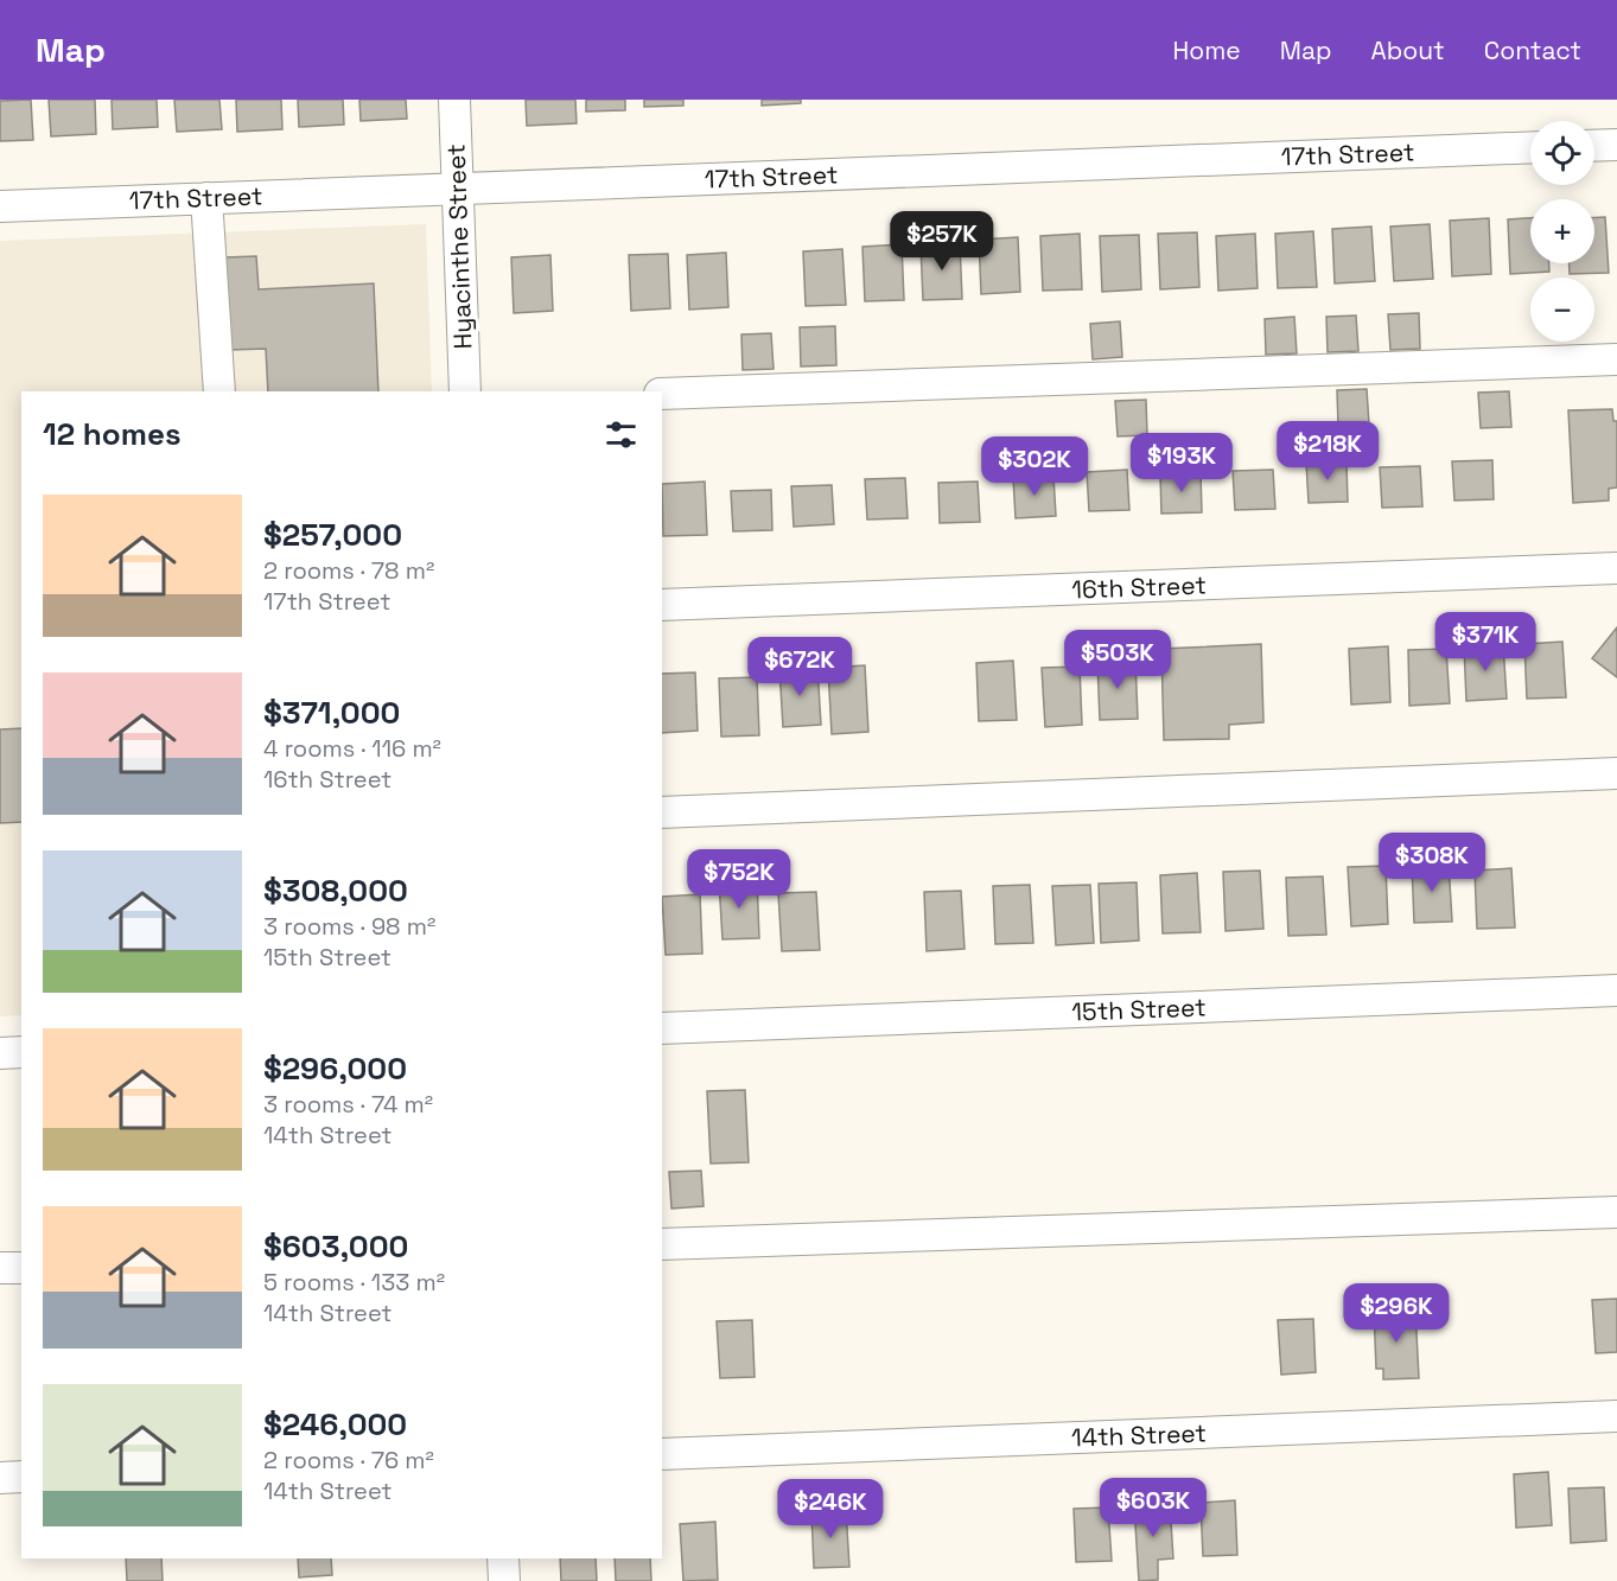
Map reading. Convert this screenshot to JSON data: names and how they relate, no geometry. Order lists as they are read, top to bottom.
{
  "streets": {
    "street": [
      "17th Street",
      "Hyacinthe Street",
      "16th Street",
      "15th Street",
      "14th Street"
    ]
  },
  "crossings": [
    ["17th Street", "Hyacinthe Street"]
  ],
  "page": {
    "header": "Map",
    "nav": [
      "Home",
      "Map",
      "About",
      "Contact"
    ],
    "map_buttons": ["+", "−"],
    "price": [
      "$257K",
      "$218K",
      "$193K",
      "$302K",
      "$371K",
      "$503K",
      "$672K",
      "$308K",
      "$752K",
      "$296K",
      "$603K",
      "$246K"
    ],
    "heading": "12 homes",
    "list": [
      {
        "name": "$257,000",
        "note": "2 rooms · 78 m² · 17th Street"
      },
      {
        "name": "$371,000",
        "note": "4 rooms · 116 m² · 16th Street"
      },
      {
        "name": "$308,000",
        "note": "3 rooms · 98 m² · 15th Street"
      },
      {
        "name": "$296,000",
        "note": "3 rooms · 74 m² · 14th Street"
      },
      {
        "name": "$603,000",
        "note": "5 rooms · 133 m² · 14th Street"
      },
      {
        "name": "$246,000",
        "note": "2 rooms · 76 m² · 14th Street"
      }
    ]
  }
}
